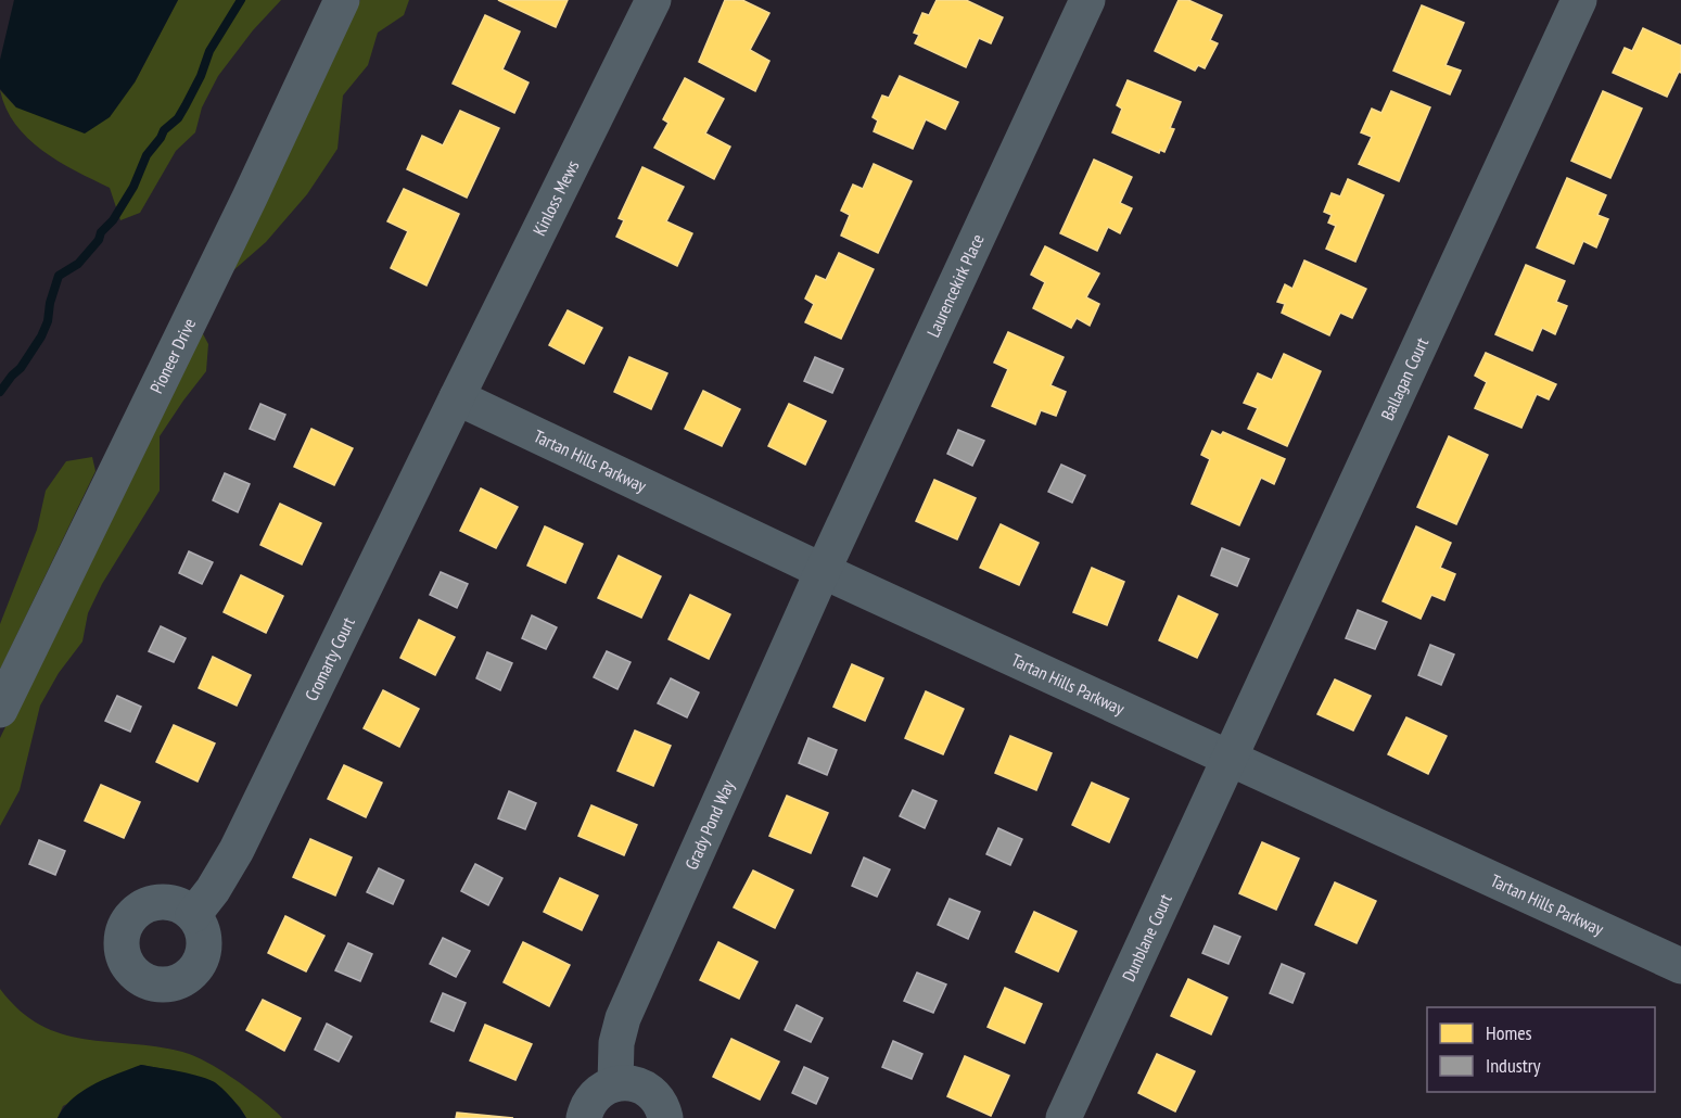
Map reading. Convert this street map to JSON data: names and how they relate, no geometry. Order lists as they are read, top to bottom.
{
  "streets": {
    "street": [
      "Kinloss Mews",
      "Laurencekirk Place",
      "Pioneer Drive",
      "Ballagan Court",
      "Tartan Hills Parkway",
      "Cromarty Court",
      "Grady Pond Way",
      "Dunblane Court"
    ]
  },
  "crossings": [
    ["Kinloss Mews", "Tartan Hills Parkway"],
    ["Kinloss Mews", "Cromarty Court"],
    ["Laurencekirk Place", "Tartan Hills Parkway"],
    ["Laurencekirk Place", "Grady Pond Way"],
    ["Ballagan Court", "Tartan Hills Parkway"],
    ["Ballagan Court", "Dunblane Court"],
    ["Tartan Hills Parkway", "Cromarty Court"],
    ["Tartan Hills Parkway", "Grady Pond Way"],
    ["Tartan Hills Parkway", "Dunblane Court"]
  ],
  "legend": ["Homes", "Industry"]
}
